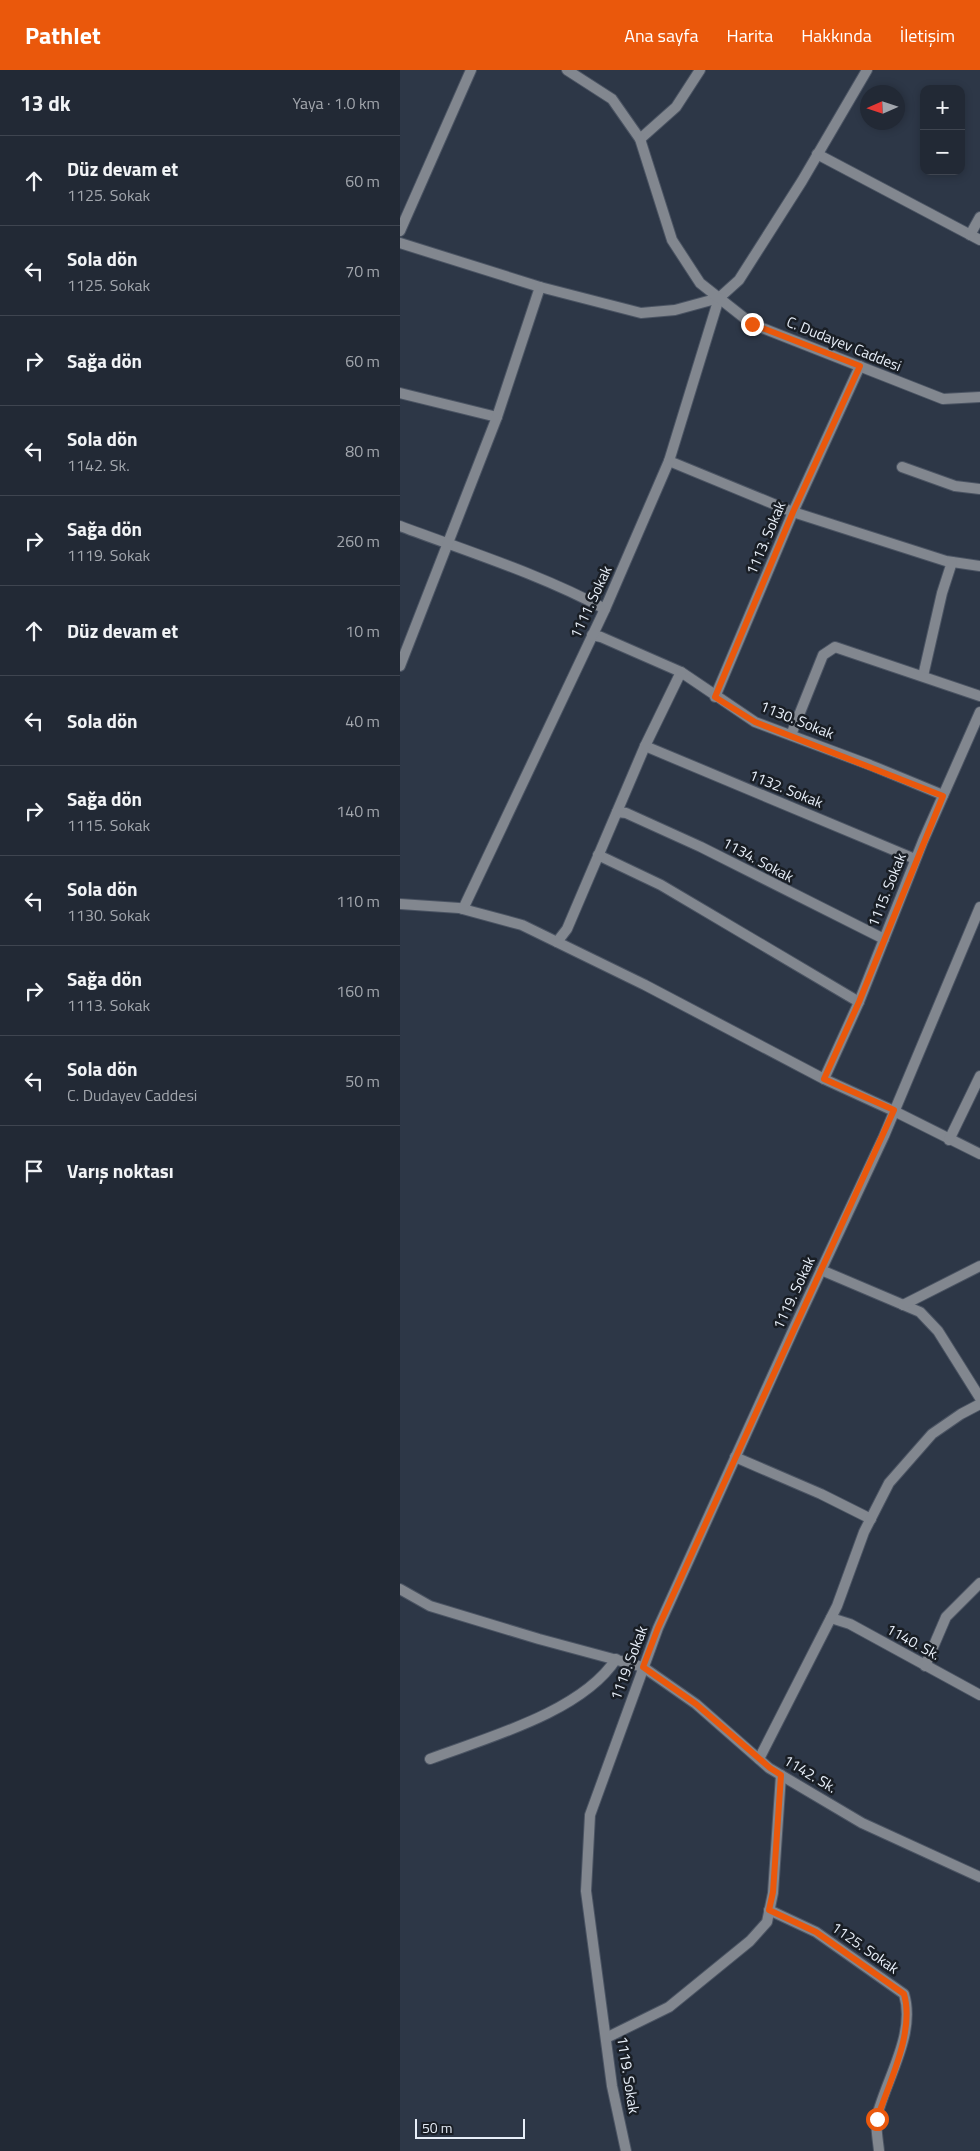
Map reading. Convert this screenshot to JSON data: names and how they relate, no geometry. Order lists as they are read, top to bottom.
{
  "streets": {
    "street": [
      "C. Dudayev Caddesi",
      "1113. Sokak",
      "1111. Sokak",
      "1130. Sokak",
      "1132. Sokak",
      "1134. Sokak",
      "1115. Sokak",
      "1119. Sokak",
      "1140. Sk.",
      "1142. Sk.",
      "1125. Sokak"
    ]
  },
  "crossings": [
    ["C. Dudayev Caddesi", "1113. Sokak"],
    ["C. Dudayev Caddesi", "1111. Sokak"],
    ["1113. Sokak", "1130. Sokak"],
    ["1111. Sokak", "1130. Sokak"],
    ["1130. Sokak", "1115. Sokak"],
    ["1132. Sokak", "1115. Sokak"],
    ["1134. Sokak", "1115. Sokak"],
    ["1119. Sokak", "1142. Sk."]
  ],
  "scale_bar": "50 m",
  "north": "left",
  "page": {
    "header": "Pathlet",
    "nav": [
      "Ana sayfa",
      "Harita",
      "Hakkında",
      "İletişim"
    ],
    "heading": ["13 dk", "Yaya · 1.0 km"],
    "map_buttons": ["+", "−"],
    "list": [
      ["Düz devam et", "1125. Sokak", "60 m"],
      ["Sola dön", "1125. Sokak", "70 m"],
      ["Sağa dön", "60 m"],
      ["Sola dön", "1142. Sk.", "80 m"],
      ["Sağa dön", "1119. Sokak", "260 m"],
      ["Düz devam et", "10 m"],
      ["Sola dön", "40 m"],
      ["Sağa dön", "1115. Sokak", "140 m"],
      ["Sola dön", "1130. Sokak", "110 m"],
      ["Sağa dön", "1113. Sokak", "160 m"],
      ["Sola dön", "C. Dudayev Caddesi", "50 m"],
      "Varış noktası"
    ],
    "scale": "50 m"
  }
}
